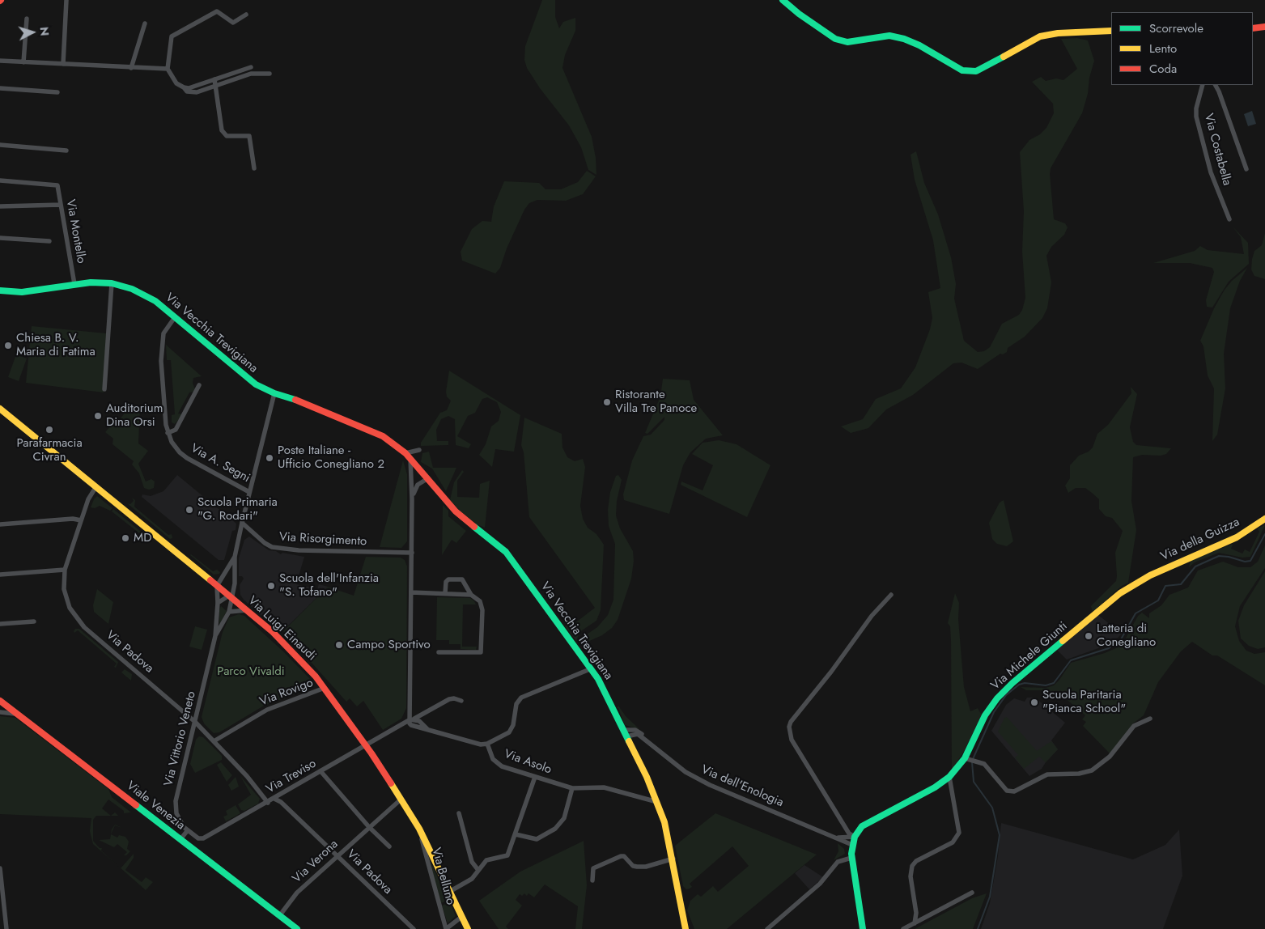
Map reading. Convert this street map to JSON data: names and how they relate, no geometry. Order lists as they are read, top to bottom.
{
  "streets": {
    "street": [
      "Via Costabella",
      "Via Montello",
      "Via Vecchia Trevigiana",
      "Via A. Segni",
      "Via Risorgimento",
      "Via della Guizza",
      "Via Luigi Einaudi",
      "Via Padova",
      "Via Michele Giunti",
      "Via Rovigo",
      "Via Vittorio Veneto",
      "Via Asolo",
      "Via Treviso",
      "Via dell'Enologia",
      "Viale Venezia",
      "Via Verona",
      "Via Belluno"
    ]
  },
  "crossings": [
    ["Via Montello", "Via Vecchia Trevigiana"],
    ["Via Vecchia Trevigiana", "Via A. Segni"],
    ["Via Vecchia Trevigiana", "Via Vittorio Veneto"],
    ["Via Vecchia Trevigiana", "Via Asolo"],
    ["Via Vecchia Trevigiana", "Via dell'Enologia"],
    ["Via A. Segni", "Via Vittorio Veneto"],
    ["Via Risorgimento", "Via Vittorio Veneto"],
    ["Via della Guizza", "Via Michele Giunti"],
    ["Via Luigi Einaudi", "Via Padova"],
    ["Via Luigi Einaudi", "Via Rovigo"],
    ["Via Luigi Einaudi", "Via Vittorio Veneto"],
    ["Via Luigi Einaudi", "Via Treviso"],
    ["Via Luigi Einaudi", "Via Verona"],
    ["Via Luigi Einaudi", "Via Belluno"],
    ["Via Padova", "Via Rovigo"],
    ["Via Padova", "Via Vittorio Veneto"],
    ["Via Padova", "Via Treviso"],
    ["Via Padova", "Via Verona"],
    ["Via Michele Giunti", "Via dell'Enologia"],
    ["Via Vittorio Veneto", "Via Treviso"],
    ["Viale Venezia", "Via Verona"]
  ],
  "parks": ["Parco Vivaldi"],
  "places": [
    "Chiesa B. V. Maria di Fatima",
    "Ristorante Villa Tre Panoce",
    "Auditorium Dina Orsi",
    "Parafarmacia Civran",
    "Poste Italiane - Ufficio Conegliano 2",
    "Scuola Primaria \"G. Rodari\"",
    "MD",
    "Scuola dell'Infanzia \"S. Tofano\"",
    "Latteria di Conegliano",
    "Campo Sportivo",
    "Scuola Paritaria \"Pianca School\""
  ],
  "legend": ["Scorrevole", "Lento", "Coda"],
  "north": "right"
}
